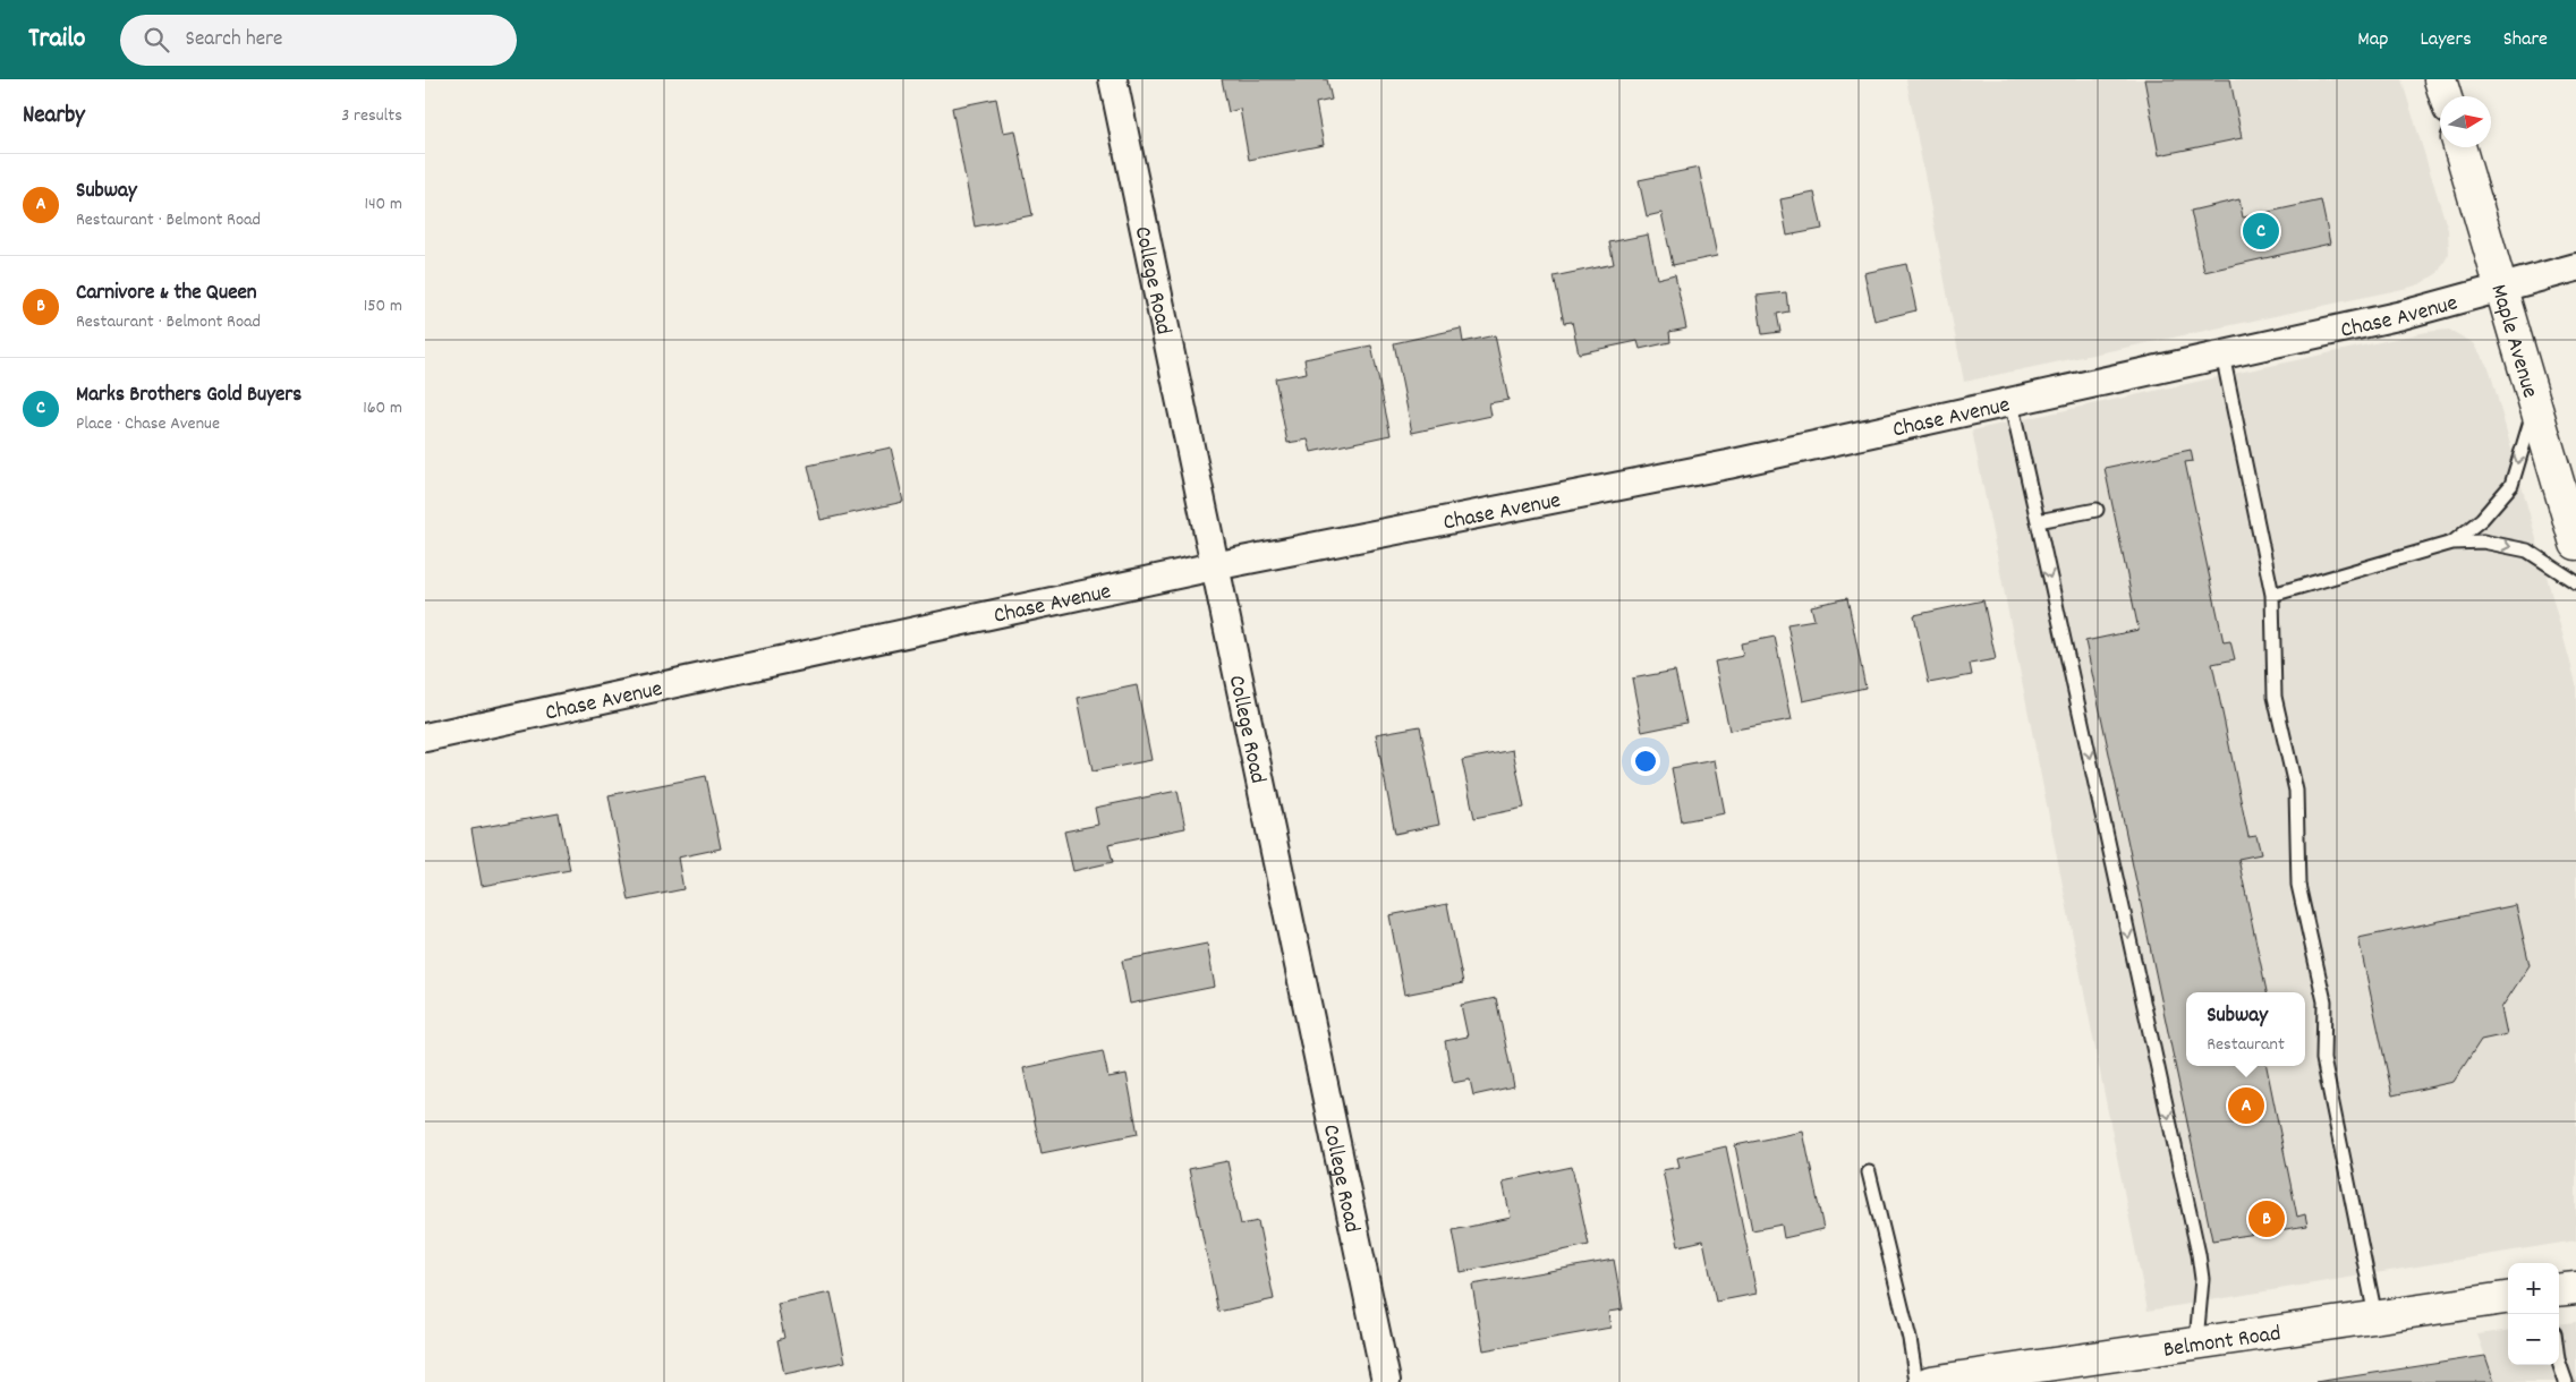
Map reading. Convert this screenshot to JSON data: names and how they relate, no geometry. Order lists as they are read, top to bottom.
{
  "streets": {
    "main road": ["Maple Avenue", "Belmont Road"],
    "street": ["College Road", "Chase Avenue"]
  },
  "crossings": [
    ["College Road", "Chase Avenue"],
    ["Chase Avenue", "Maple Avenue"]
  ],
  "north": "right",
  "page": {
    "header": "Trailo",
    "search": "Search here",
    "nav": ["Map", "Layers", "Share"],
    "heading": ["Nearby", "3 results"],
    "list": [
      {
        "mark": "A",
        "name": "Subway",
        "note": "Restaurant · Belmont Road",
        "value": "140 m"
      },
      {
        "mark": "B",
        "name": "Carnivore & the Queen",
        "note": "Restaurant · Belmont Road",
        "value": "150 m"
      },
      {
        "mark": "C",
        "name": "Marks Brothers Gold Buyers",
        "note": "Place · Chase Avenue",
        "value": "160 m"
      }
    ],
    "pins": ["C", "A", "B"],
    "popup": ["Subway", "Restaurant"],
    "map_buttons": ["+", "−"]
  }
}
